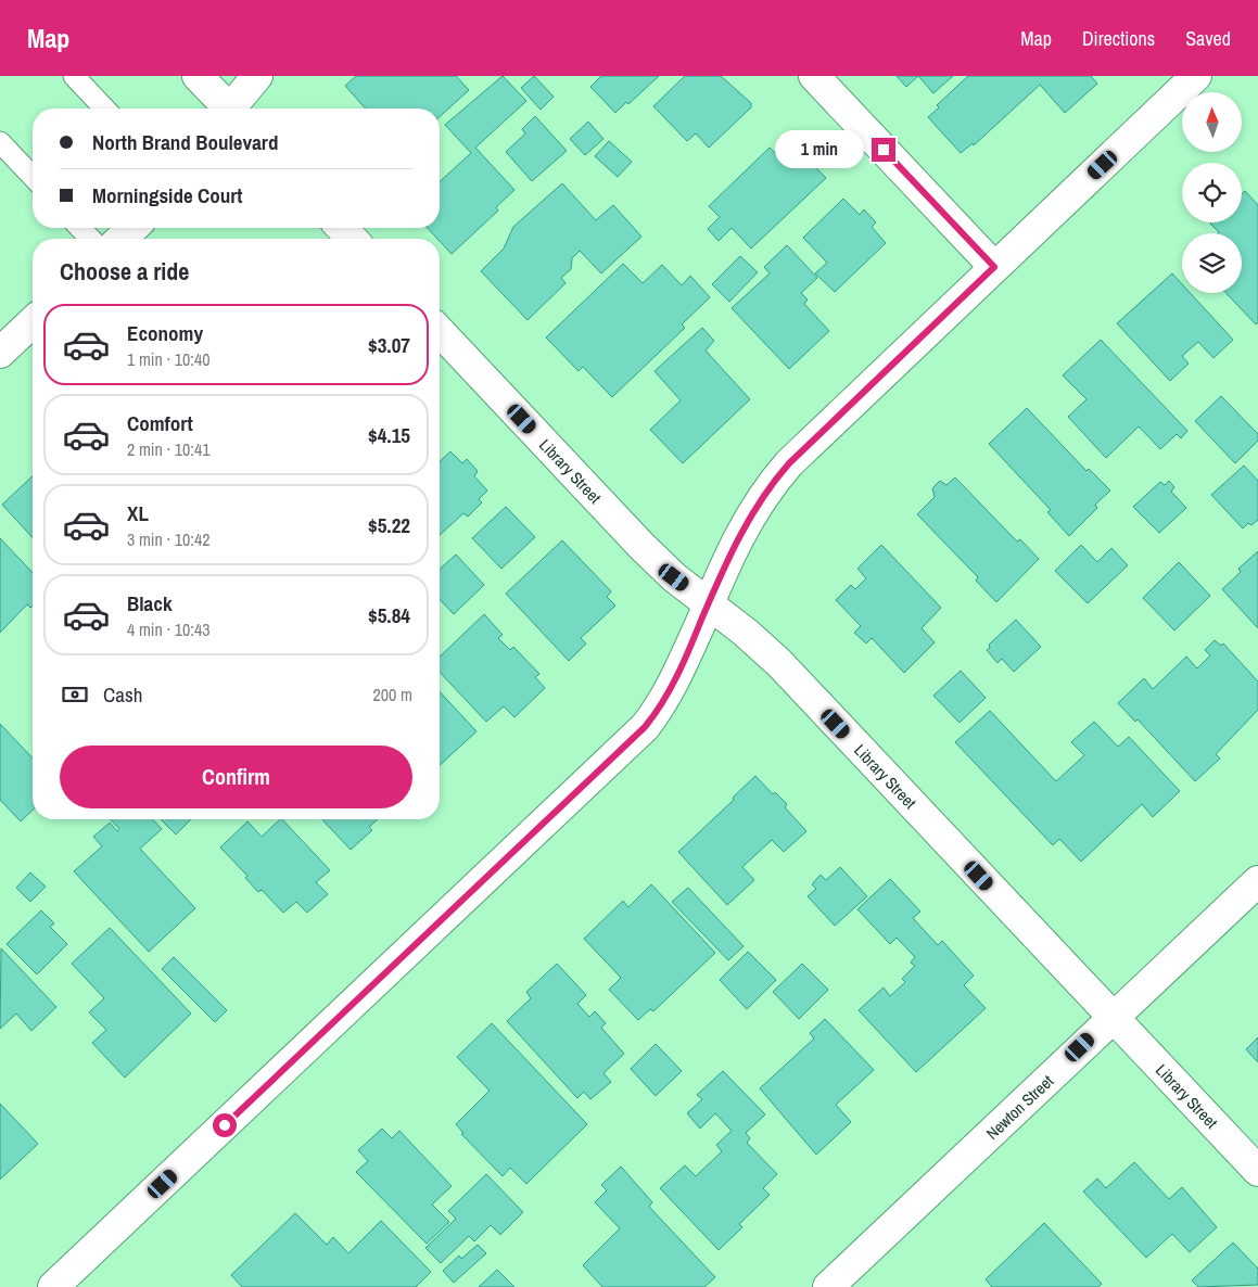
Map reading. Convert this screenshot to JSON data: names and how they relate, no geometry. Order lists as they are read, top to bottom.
{
  "streets": {
    "street": ["Library Street", "Newton Street"]
  },
  "crossings": [
    ["Library Street", "Newton Street"]
  ],
  "north": "top",
  "page": {
    "header": "Map",
    "nav": ["Map", "Directions", "Saved"],
    "banner": ["North Brand Boulevard", "Morningside Court"],
    "bubble": "1 min",
    "heading": "Choose a ride",
    "list": [
      {
        "name": "Economy",
        "note": "1 min · 10:40",
        "value": "$3.07"
      },
      {
        "name": "Comfort",
        "note": "2 min · 10:41",
        "value": "$4.15"
      },
      {
        "name": "XL",
        "note": "3 min · 10:42",
        "value": "$5.22"
      },
      {
        "name": "Black",
        "note": "4 min · 10:43",
        "value": "$5.84"
      }
    ],
    "pay": ["Cash", "200 m"],
    "buttons": "Confirm"
  }
}
